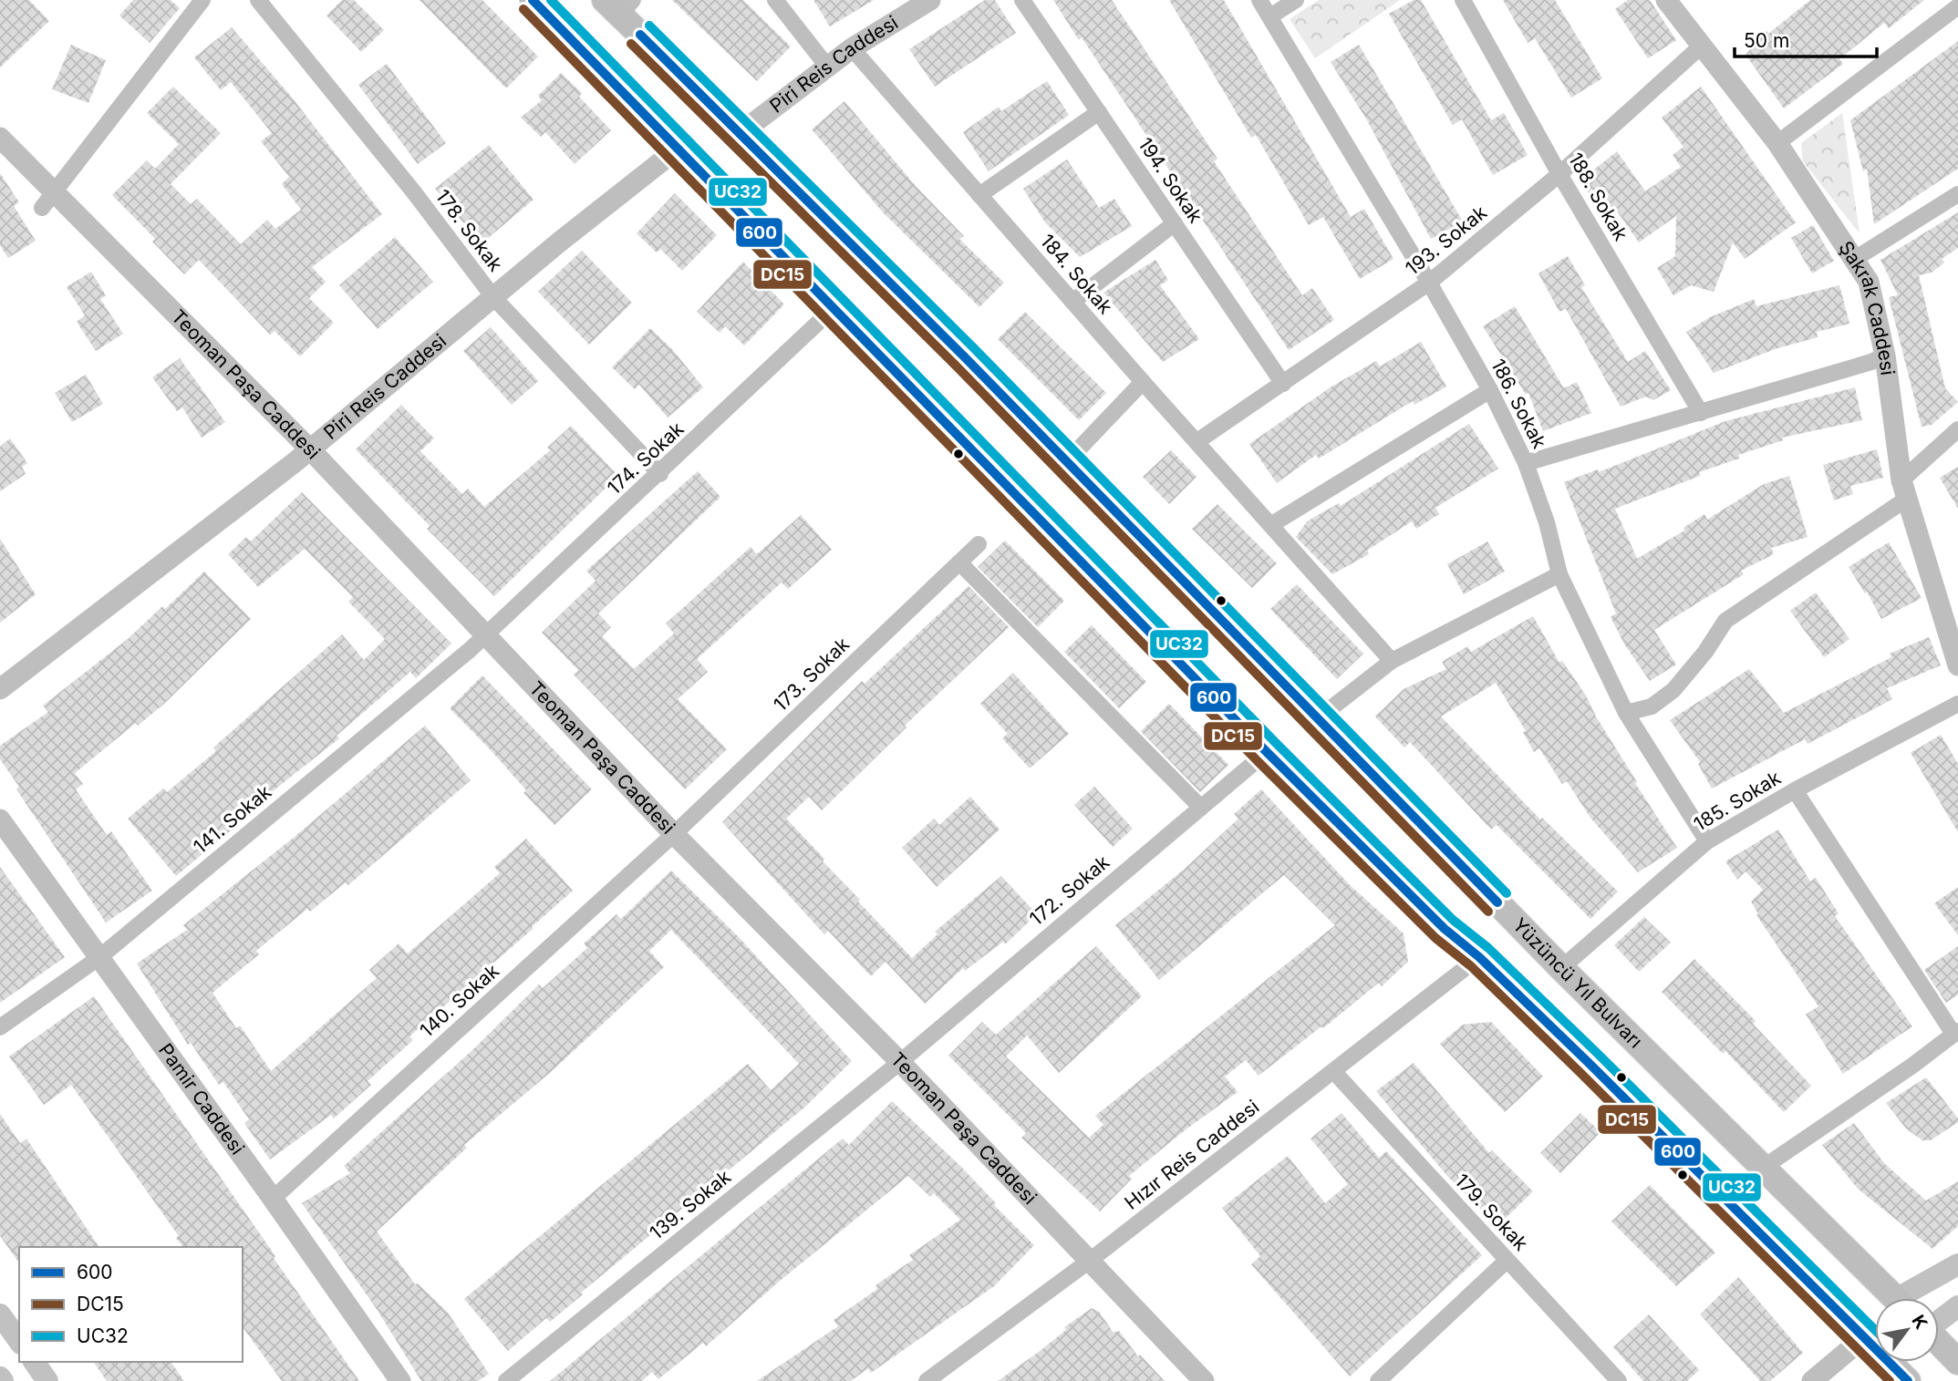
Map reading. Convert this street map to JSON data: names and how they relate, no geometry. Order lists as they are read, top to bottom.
{
  "streets": {
    "main road": ["Yüzüncü Yıl Bulvarı"],
    "street": [
      "Piri Reis Caddesi",
      "194. Sokak",
      "188. Sokak",
      "178. Sokak",
      "193. Sokak",
      "184. Sokak",
      "Şakrak Caddesi",
      "Teoman Paşa Caddesi",
      "186. Sokak",
      "174. Sokak",
      "173. Sokak",
      "185. Sokak",
      "141. Sokak",
      "172. Sokak",
      "140. Sokak",
      "Pamir Caddesi",
      "Hızır Reis Caddesi",
      "139. Sokak",
      "179. Sokak"
    ]
  },
  "crossings": [
    ["Piri Reis Caddesi", "178. Sokak"],
    ["Piri Reis Caddesi", "184. Sokak"],
    ["Piri Reis Caddesi", "Teoman Paşa Caddesi"],
    ["Piri Reis Caddesi", "Yüzüncü Yıl Bulvarı"],
    ["194. Sokak", "193. Sokak"],
    ["188. Sokak", "193. Sokak"],
    ["178. Sokak", "174. Sokak"],
    ["193. Sokak", "184. Sokak"],
    ["193. Sokak", "Şakrak Caddesi"],
    ["193. Sokak", "186. Sokak"],
    ["Teoman Paşa Caddesi", "174. Sokak"],
    ["Teoman Paşa Caddesi", "173. Sokak"],
    ["Teoman Paşa Caddesi", "141. Sokak"],
    ["Teoman Paşa Caddesi", "172. Sokak"],
    ["Teoman Paşa Caddesi", "140. Sokak"],
    ["Teoman Paşa Caddesi", "Hızır Reis Caddesi"],
    ["Teoman Paşa Caddesi", "139. Sokak"],
    ["186. Sokak", "185. Sokak"],
    ["174. Sokak", "141. Sokak"],
    ["173. Sokak", "140. Sokak"],
    ["185. Sokak", "Yüzüncü Yıl Bulvarı"],
    ["141. Sokak", "Pamir Caddesi"],
    ["172. Sokak", "139. Sokak"],
    ["140. Sokak", "Pamir Caddesi"],
    ["Hızır Reis Caddesi", "179. Sokak"]
  ],
  "lines": ["transit line 600", "transit line UC32", "transit line DC15"],
  "legend": ["600", "DC15", "UC32"],
  "scale_bar": "50 m",
  "north": "top right"
}
